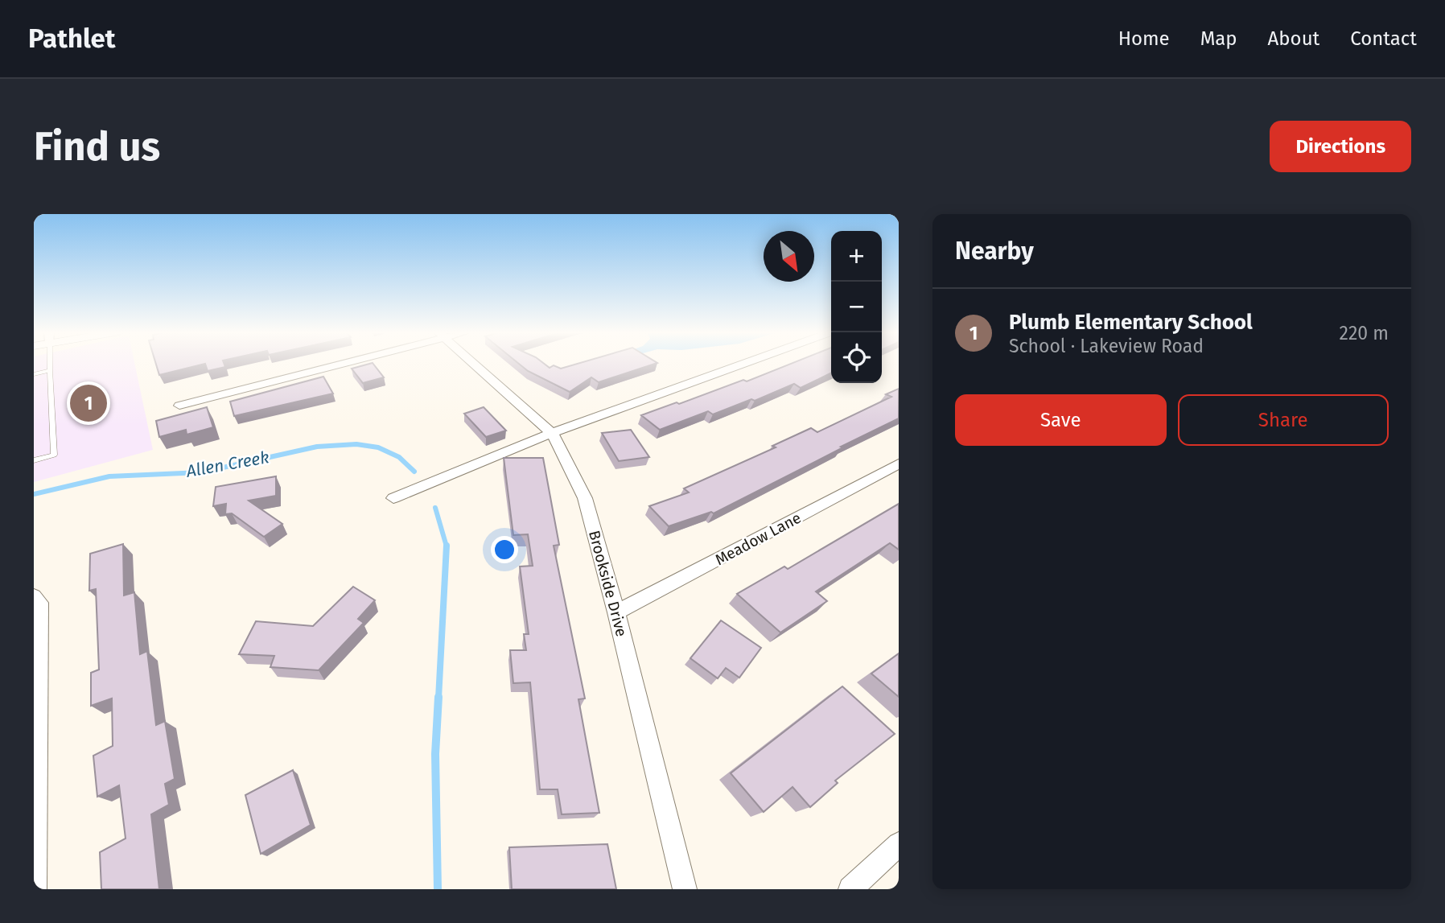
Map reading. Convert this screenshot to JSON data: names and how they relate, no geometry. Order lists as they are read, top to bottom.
{
  "streets": {
    "street": ["Meadow Lane", "Brookside Drive"]
  },
  "crossings": [
    ["Meadow Lane", "Brookside Drive"]
  ],
  "water": ["Allen Creek"],
  "north": "bottom right",
  "page": {
    "header": "Pathlet",
    "nav": [
      "Home",
      "Map",
      "About",
      "Contact"
    ],
    "buttons": [
      "Directions",
      ["Save", "Share"]
    ],
    "title": "Find us",
    "heading": "Nearby",
    "map_buttons": ["+", "−"],
    "list": [
      {
        "mark": "1",
        "name": "Plumb Elementary School",
        "note": "School · Lakeview Road",
        "value": "220 m"
      }
    ],
    "pins": "1"
  }
}
